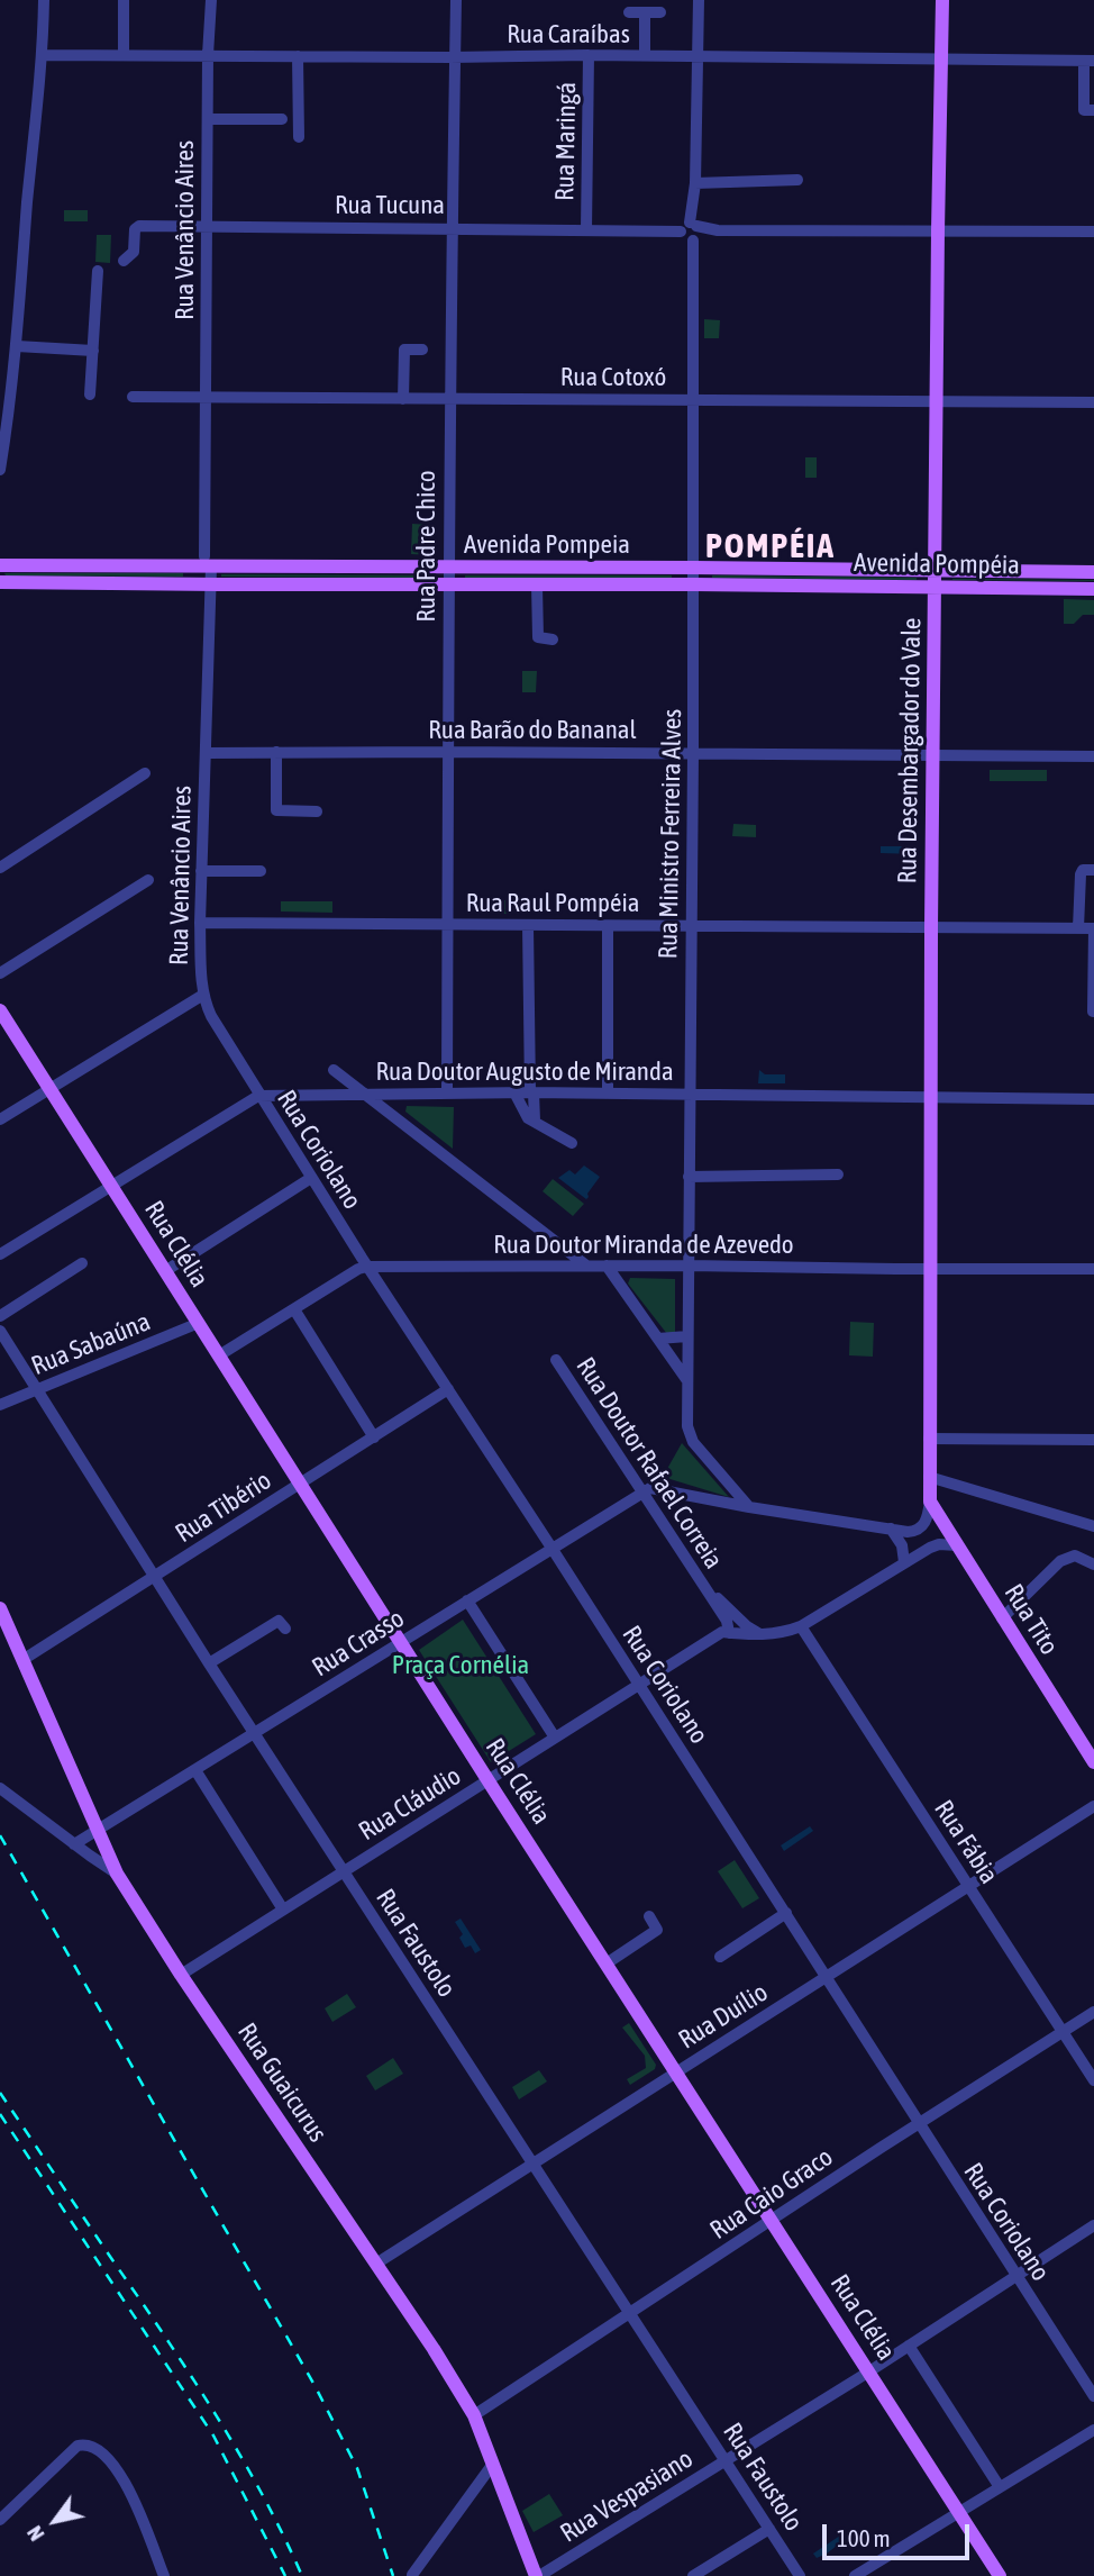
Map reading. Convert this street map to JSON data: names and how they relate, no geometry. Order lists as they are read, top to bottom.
{
  "streets": {
    "main road": [
      "Avenida Pompeia",
      "Avenida Pompéia",
      "Rua Desembargador do Vale",
      "Rua Clélia",
      "Rua Tito",
      "Rua Guaicurus"
    ],
    "street": [
      "Rua Caraíbas",
      "Rua Maringá",
      "Rua Tucuna",
      "Rua Venâncio Aires",
      "Rua Cotoxó",
      "Rua Padre Chico",
      "Rua Barão do Bananal",
      "Rua Ministro Ferreira Alves",
      "Rua Raul Pompéia",
      "Rua Doutor Augusto de Miranda",
      "Rua Coriolano",
      "Rua Doutor Miranda de Azevedo",
      "Rua Sabaúna",
      "Rua Doutor Rafael Correia",
      "Rua Tibério",
      "Rua Crasso",
      "Rua Cláudio",
      "Rua Fábia",
      "Rua Faustolo",
      "Rua Duílio",
      "Rua Caio Graco",
      "Rua Vespasiano"
    ]
  },
  "crossings": [
    ["Rua Caraíbas", "Rua Maringá"],
    ["Rua Caraíbas", "Rua Venâncio Aires"],
    ["Rua Caraíbas", "Rua Padre Chico"],
    ["Rua Caraíbas", "Rua Desembargador do Vale"],
    ["Rua Caraíbas", "Rua Ministro Ferreira Alves"],
    ["Rua Maringá", "Rua Tucuna"],
    ["Rua Tucuna", "Rua Venâncio Aires"],
    ["Rua Tucuna", "Rua Padre Chico"],
    ["Rua Tucuna", "Rua Desembargador do Vale"],
    ["Rua Tucuna", "Rua Ministro Ferreira Alves"],
    ["Rua Venâncio Aires", "Rua Cotoxó"],
    ["Rua Venâncio Aires", "Avenida Pompeia"],
    ["Rua Venâncio Aires", "Rua Barão do Bananal"],
    ["Rua Venâncio Aires", "Rua Raul Pompéia"],
    ["Rua Venâncio Aires", "Rua Coriolano"],
    ["Rua Venâncio Aires", "Rua Clélia"],
    ["Rua Cotoxó", "Rua Padre Chico"],
    ["Rua Cotoxó", "Rua Desembargador do Vale"],
    ["Rua Cotoxó", "Rua Ministro Ferreira Alves"],
    ["Avenida Pompeia", "Rua Padre Chico"],
    ["Avenida Pompeia", "Avenida Pompéia"],
    ["Avenida Pompeia", "Rua Desembargador do Vale"],
    ["Avenida Pompeia", "Rua Ministro Ferreira Alves"],
    ["Rua Padre Chico", "Avenida Pompéia"],
    ["Rua Padre Chico", "Rua Barão do Bananal"],
    ["Rua Padre Chico", "Rua Raul Pompéia"],
    ["Rua Padre Chico", "Rua Doutor Augusto de Miranda"],
    ["Avenida Pompéia", "Rua Desembargador do Vale"],
    ["Avenida Pompéia", "Rua Ministro Ferreira Alves"],
    ["Rua Barão do Bananal", "Rua Desembargador do Vale"],
    ["Rua Barão do Bananal", "Rua Ministro Ferreira Alves"],
    ["Rua Desembargador do Vale", "Rua Raul Pompéia"],
    ["Rua Desembargador do Vale", "Rua Doutor Augusto de Miranda"],
    ["Rua Desembargador do Vale", "Rua Doutor Miranda de Azevedo"],
    ["Rua Desembargador do Vale", "Rua Tito"],
    ["Rua Ministro Ferreira Alves", "Rua Raul Pompéia"],
    ["Rua Ministro Ferreira Alves", "Rua Doutor Augusto de Miranda"],
    ["Rua Ministro Ferreira Alves", "Rua Doutor Miranda de Azevedo"],
    ["Rua Doutor Augusto de Miranda", "Rua Coriolano"],
    ["Rua Coriolano", "Rua Doutor Miranda de Azevedo"],
    ["Rua Coriolano", "Rua Tibério"],
    ["Rua Coriolano", "Rua Crasso"],
    ["Rua Coriolano", "Rua Cláudio"],
    ["Rua Coriolano", "Rua Duílio"],
    ["Rua Coriolano", "Rua Caio Graco"],
    ["Rua Coriolano", "Rua Vespasiano"],
    ["Rua Clélia", "Rua Doutor Miranda de Azevedo"],
    ["Rua Clélia", "Rua Sabaúna"],
    ["Rua Clélia", "Rua Tibério"],
    ["Rua Clélia", "Rua Crasso"],
    ["Rua Clélia", "Rua Cláudio"],
    ["Rua Clélia", "Rua Duílio"],
    ["Rua Clélia", "Rua Caio Graco"],
    ["Rua Clélia", "Rua Vespasiano"],
    ["Rua Sabaúna", "Rua Faustolo"],
    ["Rua Doutor Rafael Correia", "Rua Crasso"],
    ["Rua Doutor Rafael Correia", "Rua Cláudio"],
    ["Rua Tibério", "Rua Faustolo"],
    ["Rua Tibério", "Rua Guaicurus"],
    ["Rua Tito", "Rua Cláudio"],
    ["Rua Crasso", "Rua Faustolo"],
    ["Rua Crasso", "Rua Guaicurus"],
    ["Rua Cláudio", "Rua Fábia"],
    ["Rua Cláudio", "Rua Faustolo"],
    ["Rua Cláudio", "Rua Guaicurus"],
    ["Rua Fábia", "Rua Duílio"],
    ["Rua Fábia", "Rua Caio Graco"],
    ["Rua Faustolo", "Rua Duílio"],
    ["Rua Faustolo", "Rua Caio Graco"],
    ["Rua Faustolo", "Rua Vespasiano"],
    ["Rua Duílio", "Rua Guaicurus"],
    ["Rua Guaicurus", "Rua Caio Graco"],
    ["Rua Guaicurus", "Rua Vespasiano"]
  ],
  "districts": ["POMPÉIA"],
  "parks": ["Praça Cornélia"],
  "scale_bar": "100 m",
  "north": "bottom left"
}
